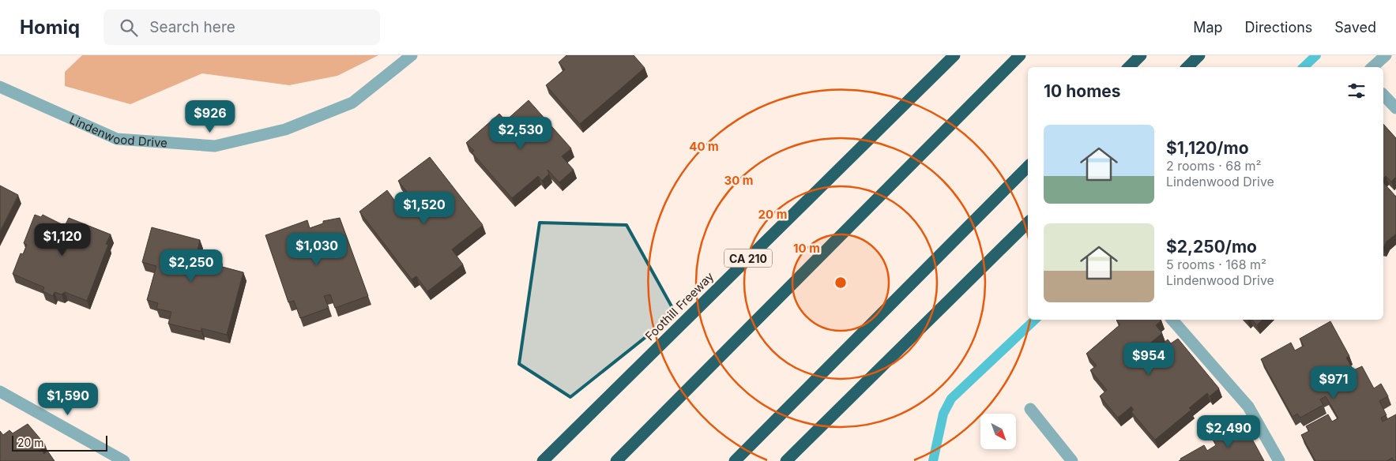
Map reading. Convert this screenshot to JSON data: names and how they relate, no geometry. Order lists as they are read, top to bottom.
{
  "streets": {
    "highway": ["CA 210", "Foothill Freeway"],
    "street": ["Lindenwood Drive"]
  },
  "scale_bar": "20 m",
  "north": "bottom right",
  "page": {
    "header": "Homiq",
    "search": "Search here",
    "nav": ["Map", "Directions", "Saved"],
    "heading": "10 homes",
    "price": [
      "$926",
      "$2,530",
      "$1,520",
      "$1,120",
      "$1,030",
      "$2,250",
      "$954",
      "$971",
      "$1,590",
      "$2,490"
    ],
    "list": [
      {
        "name": "$1,120/mo",
        "note": "2 rooms · 68 m² · Lindenwood Drive"
      },
      {
        "name": "$2,250/mo",
        "note": "5 rooms · 168 m² · Lindenwood Drive"
      }
    ],
    "scale": "20 m"
  },
  "rings": [
    "40 m",
    "30 m",
    "20 m",
    "10 m"
  ]
}
